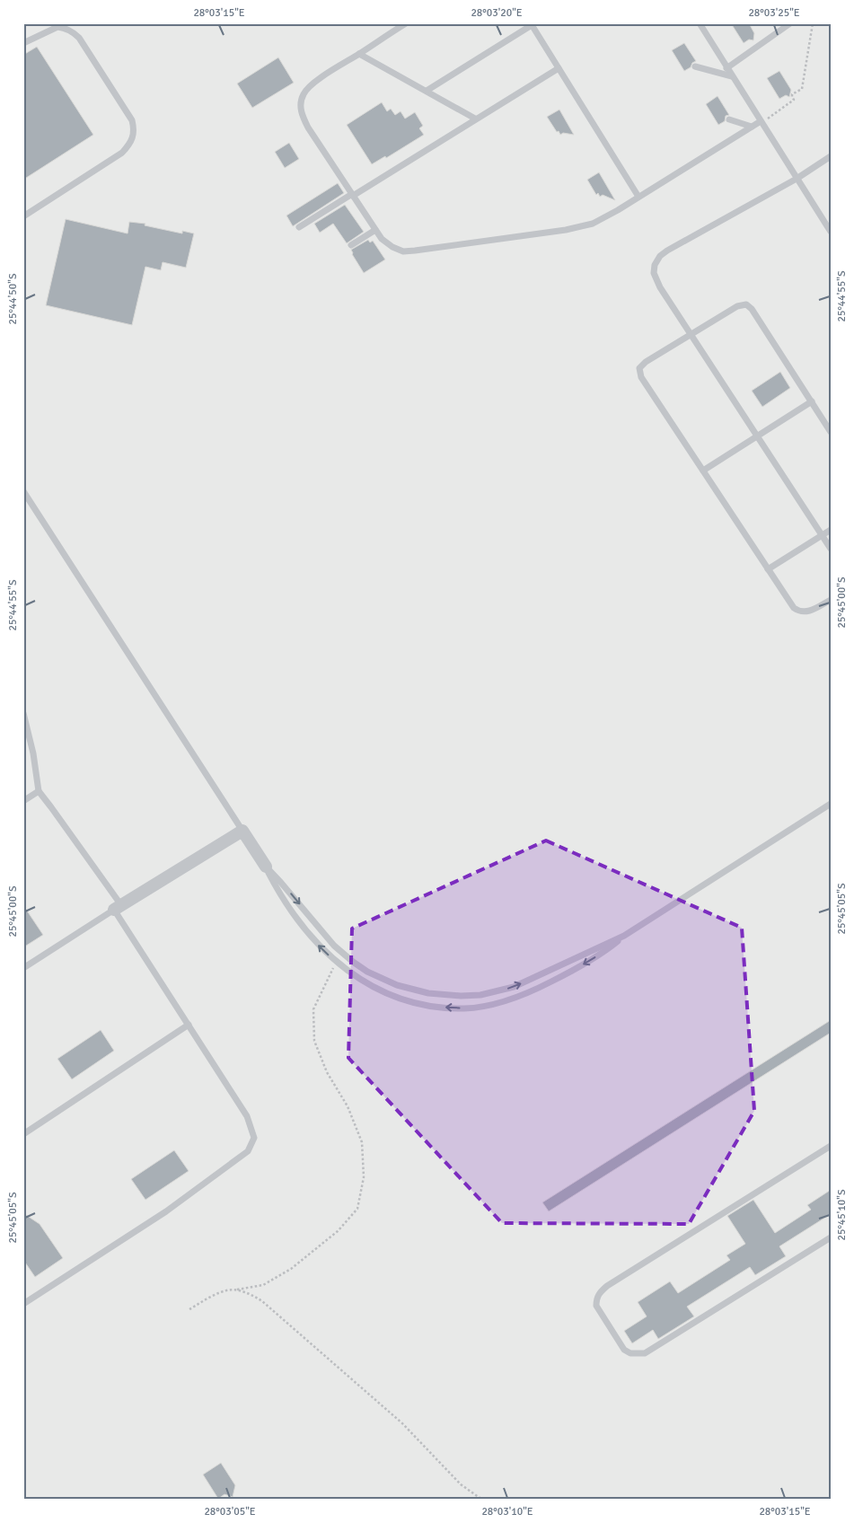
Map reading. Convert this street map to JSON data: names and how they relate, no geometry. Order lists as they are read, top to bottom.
{
  "coordinates": [
    "28°03'15\"E",
    "28°03'20\"E",
    "28°03'25\"E",
    "25°44'55\"S",
    "25°44'50\"S",
    "25°45'00\"S",
    "25°45'05\"S",
    "25°45'10\"S",
    "28°03'05\"E",
    "28°03'10\"E"
  ]
}
